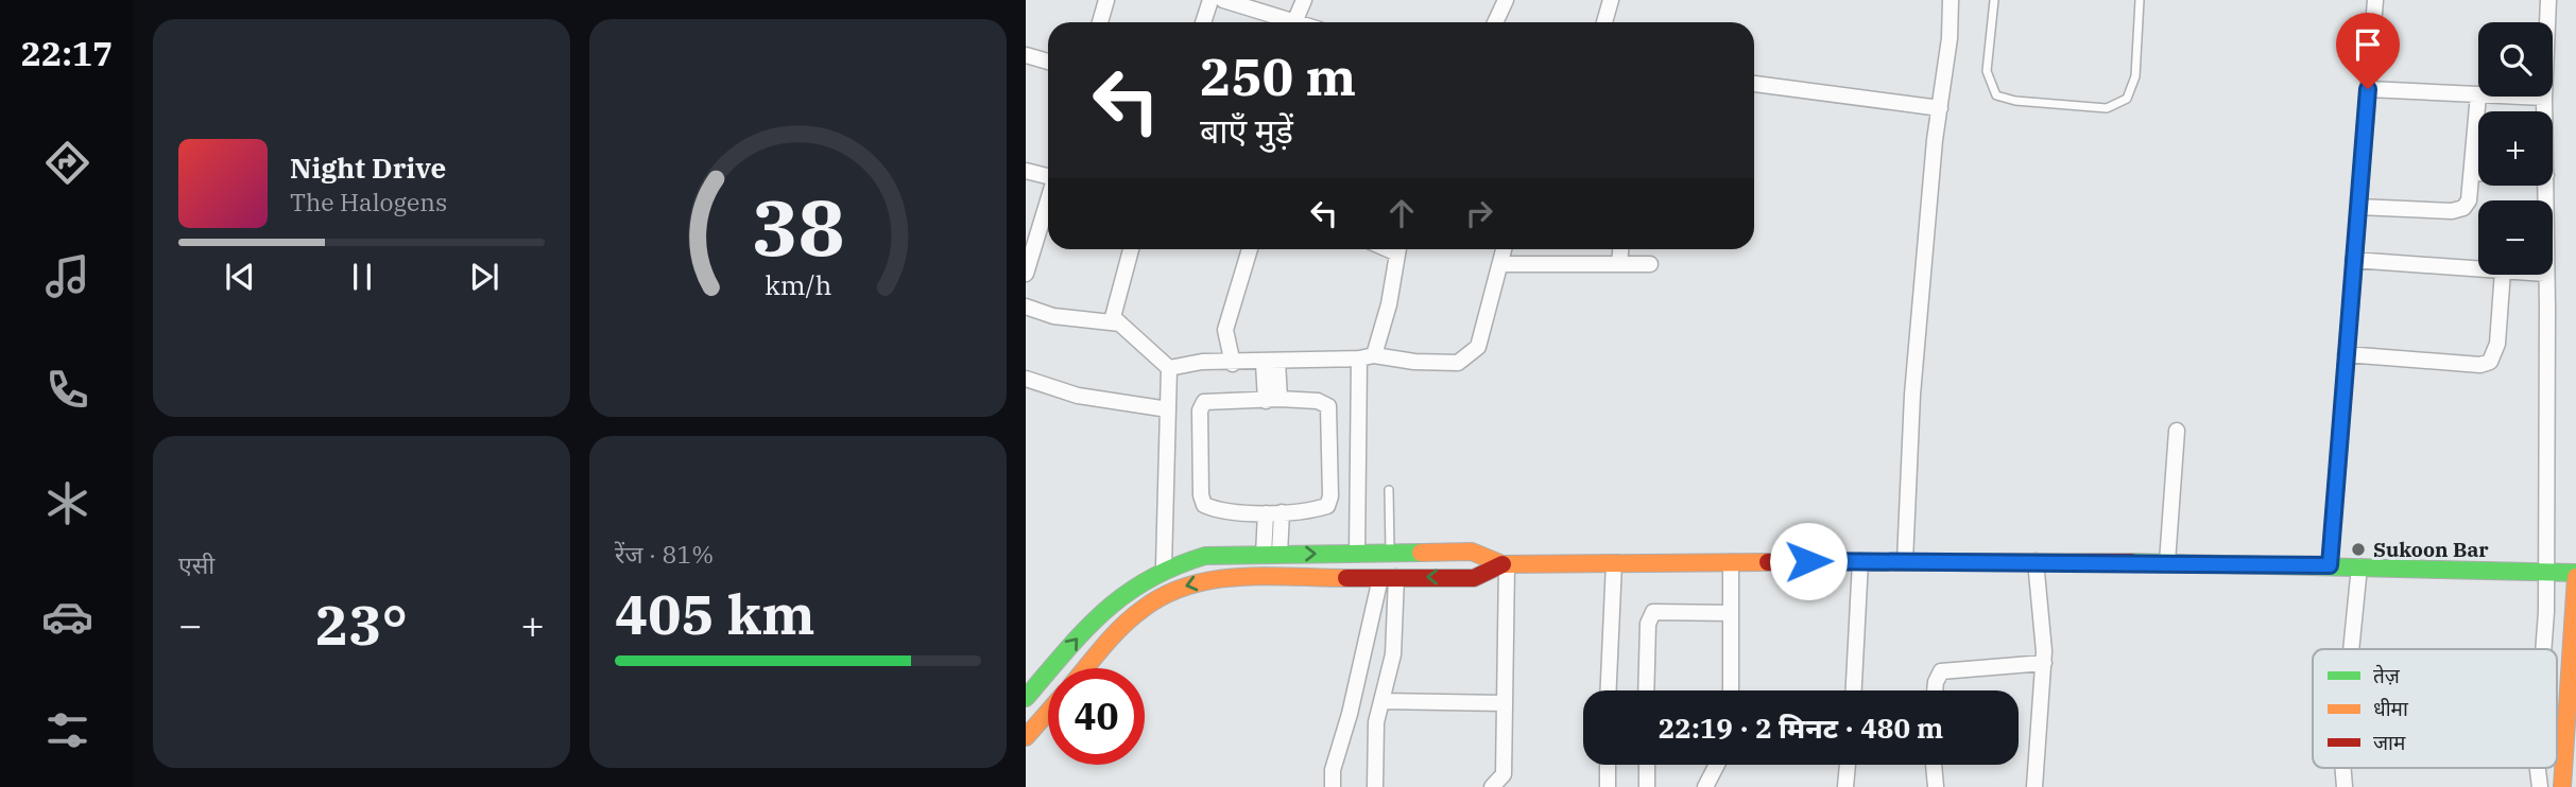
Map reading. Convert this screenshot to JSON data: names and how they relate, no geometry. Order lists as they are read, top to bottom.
{
  "places": ["Sukoon Bar"],
  "legend": ["तेज़", "धीमा", "जाम"],
  "page": {
    "tabs": "22:17",
    "map_buttons": ["+", "−"],
    "turn": ["250 m", "बाएँ मुड़ें"],
    "song": ["Night Drive", "The Halogens"],
    "tile": [
      "एसी",
      ["रेंज · 81%", "405 km"]
    ],
    "heat": ["−", "23°", "+"],
    "limit": "40",
    "trip": "22:19 · 2 मिनट · 480 m",
    "gauge": ["38", "km/h"]
  }
}
